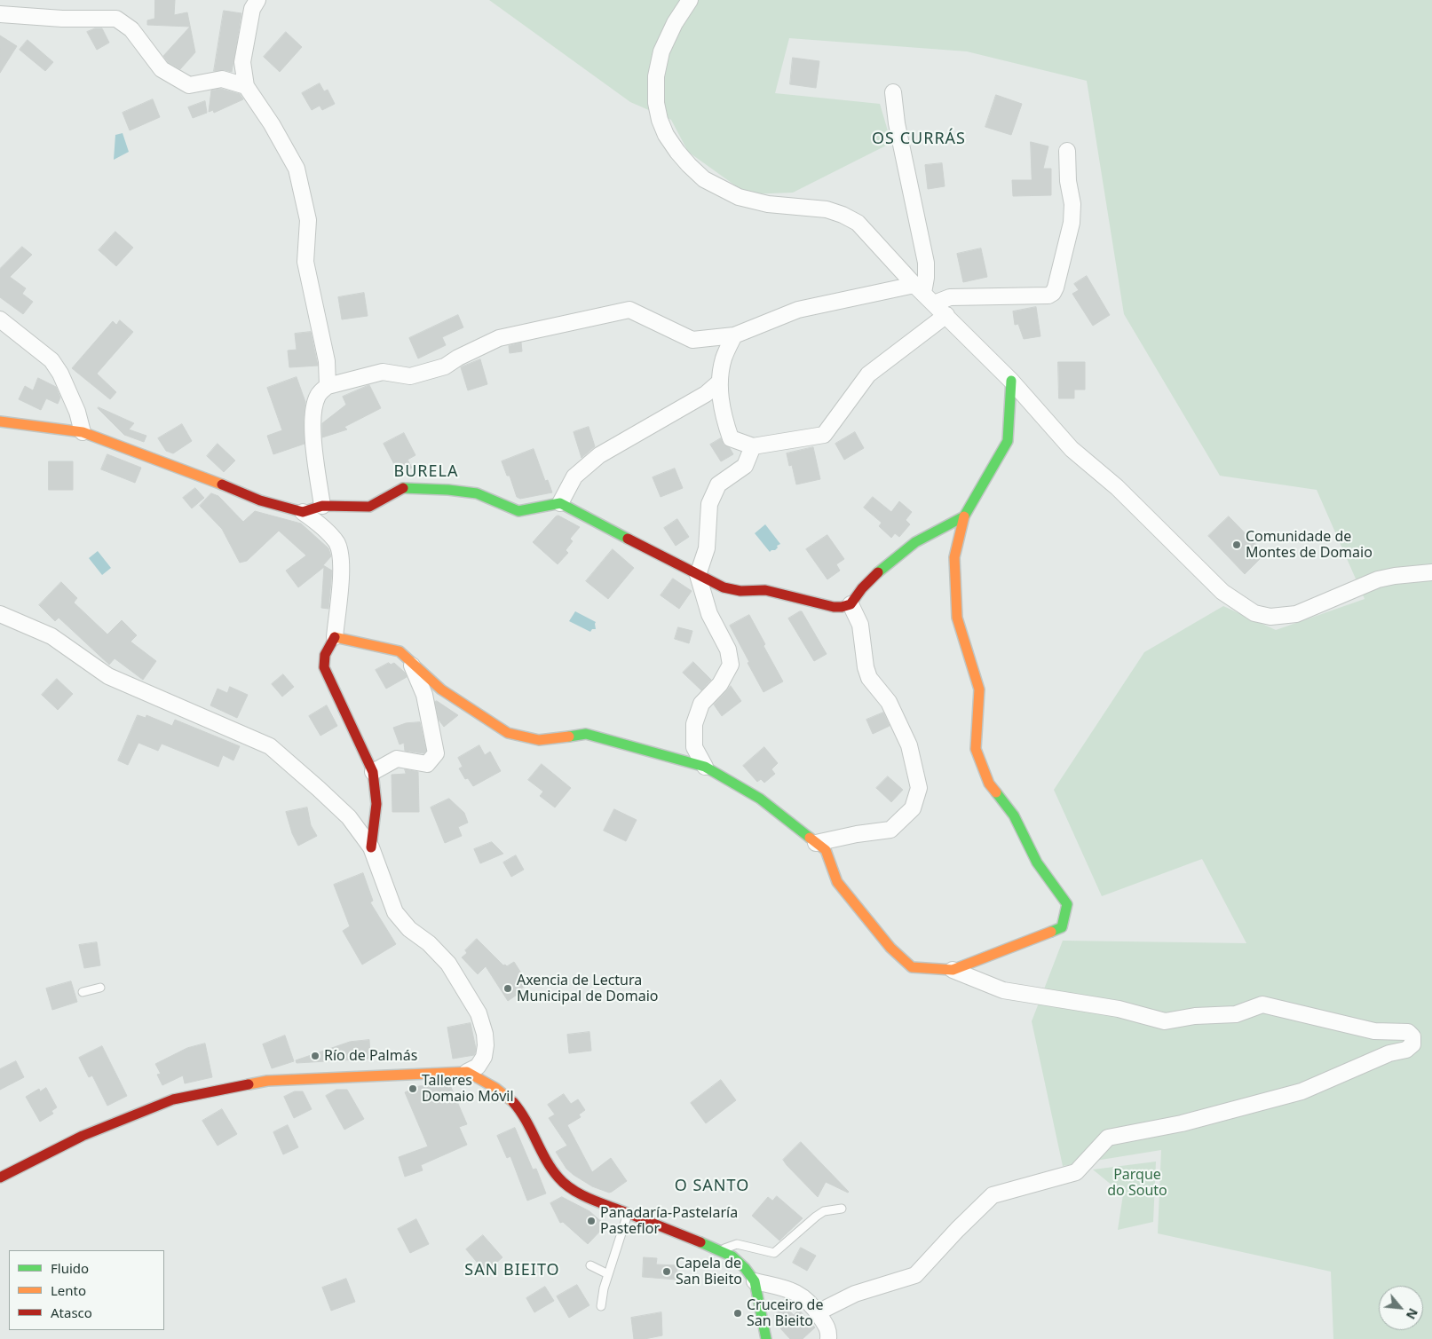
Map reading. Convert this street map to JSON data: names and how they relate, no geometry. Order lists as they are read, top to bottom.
{
  "districts": [
    "OS CURRÁS",
    "BURELA",
    "O SANTO",
    "SAN BIEITO"
  ],
  "parks": ["Parque do Souto"],
  "places": [
    "Comunidade de Montes de Domaio",
    "Axencia de Lectura Municipal de Domaio",
    "Río de Palmás",
    "Talleres Domaio Móvil",
    "Panadaría-Pastelaría Pasteflor",
    "Capela de San Bieito",
    "Cruceiro de San Bieito"
  ],
  "legend": ["Fluido", "Lento", "Atasco"],
  "north": "bottom right"
}
